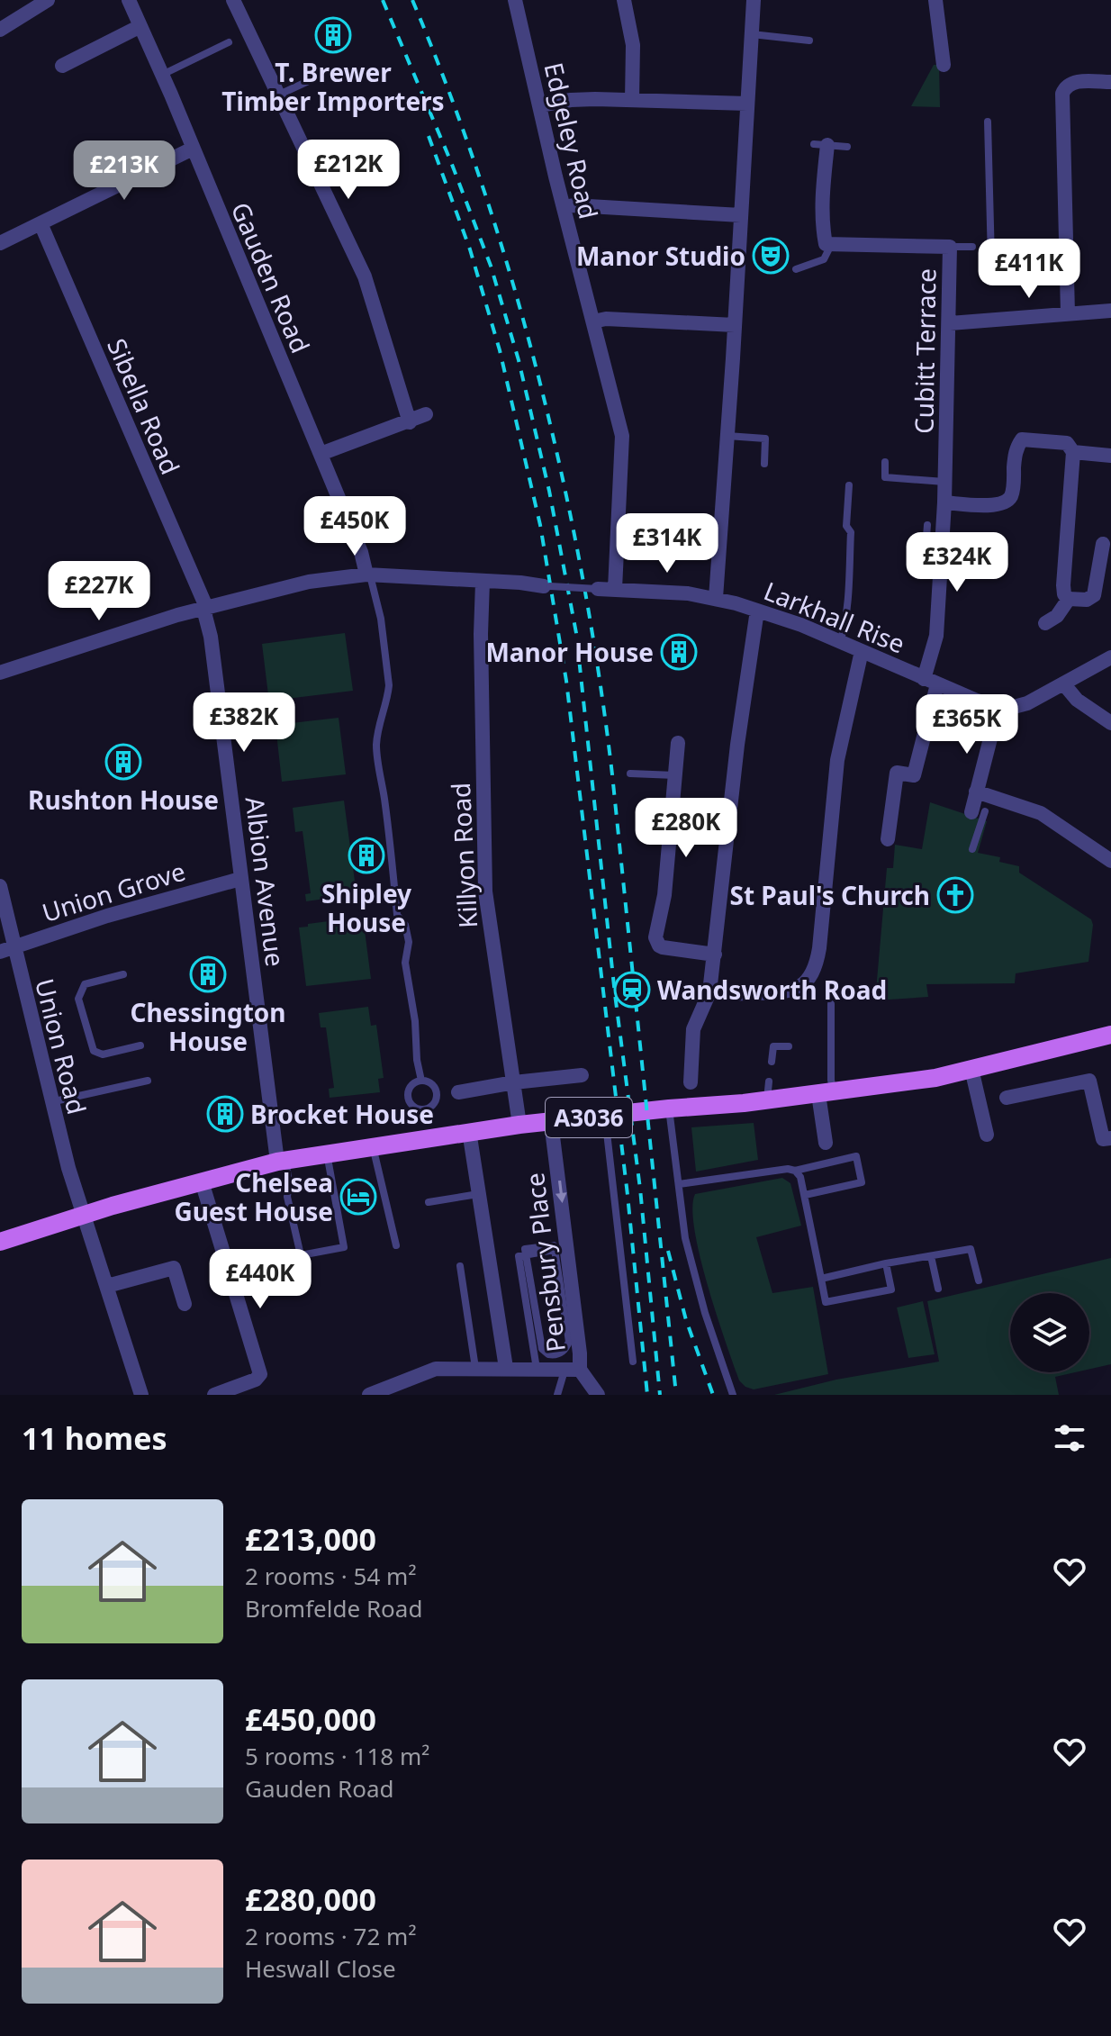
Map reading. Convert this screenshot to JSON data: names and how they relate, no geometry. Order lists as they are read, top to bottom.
{
  "streets": {
    "main road": ["A3036"],
    "street": [
      "Edgeley Road",
      "Gauden Road",
      "Cubitt Terrace",
      "Sibella Road",
      "Larkhall Rise",
      "Killyon Road",
      "Albion Avenue",
      "Union Grove",
      "Union Road",
      "Pensbury Place"
    ]
  },
  "crossings": [
    ["Edgeley Road", "Larkhall Rise"],
    ["Cubitt Terrace", "Larkhall Rise"],
    ["Sibella Road", "Albion Avenue"],
    ["Killyon Road", "A3036"],
    ["Albion Avenue", "Union Grove"],
    ["Albion Avenue", "A3036"],
    ["Union Grove", "Union Road"],
    ["Union Road", "A3036"],
    ["A3036", "Pensbury Place"]
  ],
  "places": {
    "building": [
      "T. Brewer Timber Importers",
      "Manor House",
      "Rushton House",
      "Shipley House",
      "Chessington House",
      "Brocket House"
    ],
    "theatre": ["Manor Studio"],
    "church": ["St Paul's Church"],
    "station": ["Wandsworth Road"],
    "hotel": ["Chelsea Guest House"]
  },
  "page": {
    "price": [
      "£212K",
      "£213K",
      "£411K",
      "£450K",
      "£314K",
      "£324K",
      "£227K",
      "£382K",
      "£365K",
      "£280K",
      "£440K"
    ],
    "heading": "11 homes",
    "list": [
      {
        "name": "£213,000",
        "note": "2 rooms · 54 m² · Bromfelde Road"
      },
      {
        "name": "£450,000",
        "note": "5 rooms · 118 m² · Gauden Road"
      },
      {
        "name": "£280,000",
        "note": "2 rooms · 72 m² · Heswall Close"
      }
    ]
  }
}
